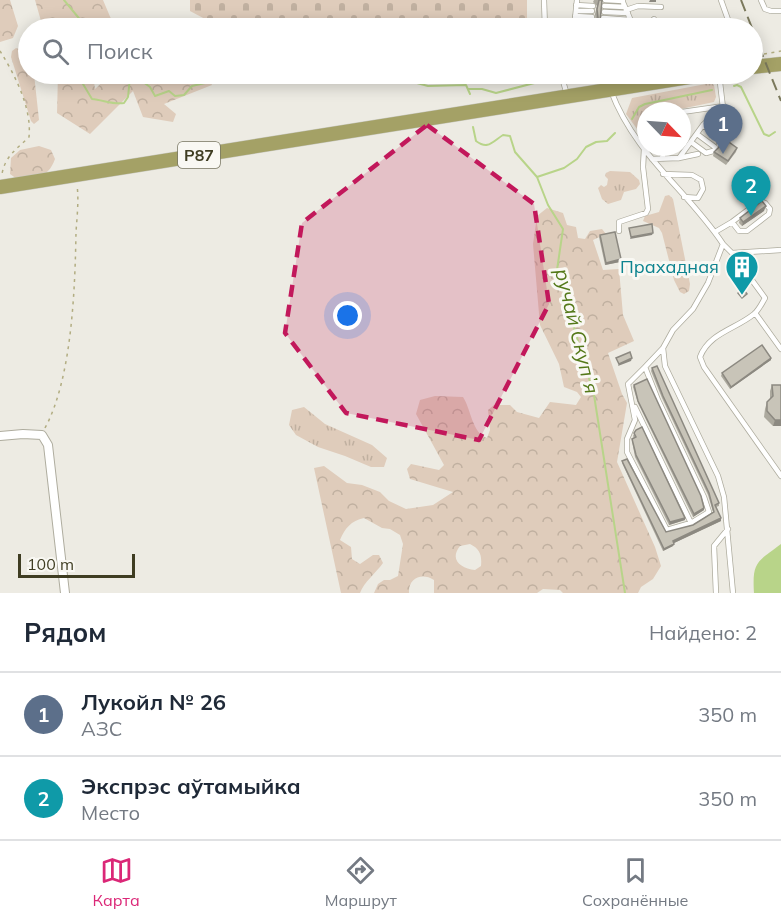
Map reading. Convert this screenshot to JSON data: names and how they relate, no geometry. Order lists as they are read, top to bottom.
{
  "streets": {
    "main road": ["Р87"]
  },
  "water": ["ручай Скупʼя"],
  "places": {
    "building": ["Прахадная"]
  },
  "scale_bar": "100 m",
  "north": "bottom right",
  "page": {
    "search": "Поиск",
    "pins": ["1", "2"],
    "scale": "100 m",
    "heading": ["Рядом", "Найдено: 2"],
    "list": [
      {
        "mark": "1",
        "name": "Лукойл № 26",
        "note": "АЗС",
        "value": "350 m"
      },
      {
        "mark": "2",
        "name": "Экспрэс аўтамыйка",
        "note": "Место",
        "value": "350 m"
      }
    ],
    "nav": ["Карта", "Маршрут", "Сохранённые"]
  }
}
